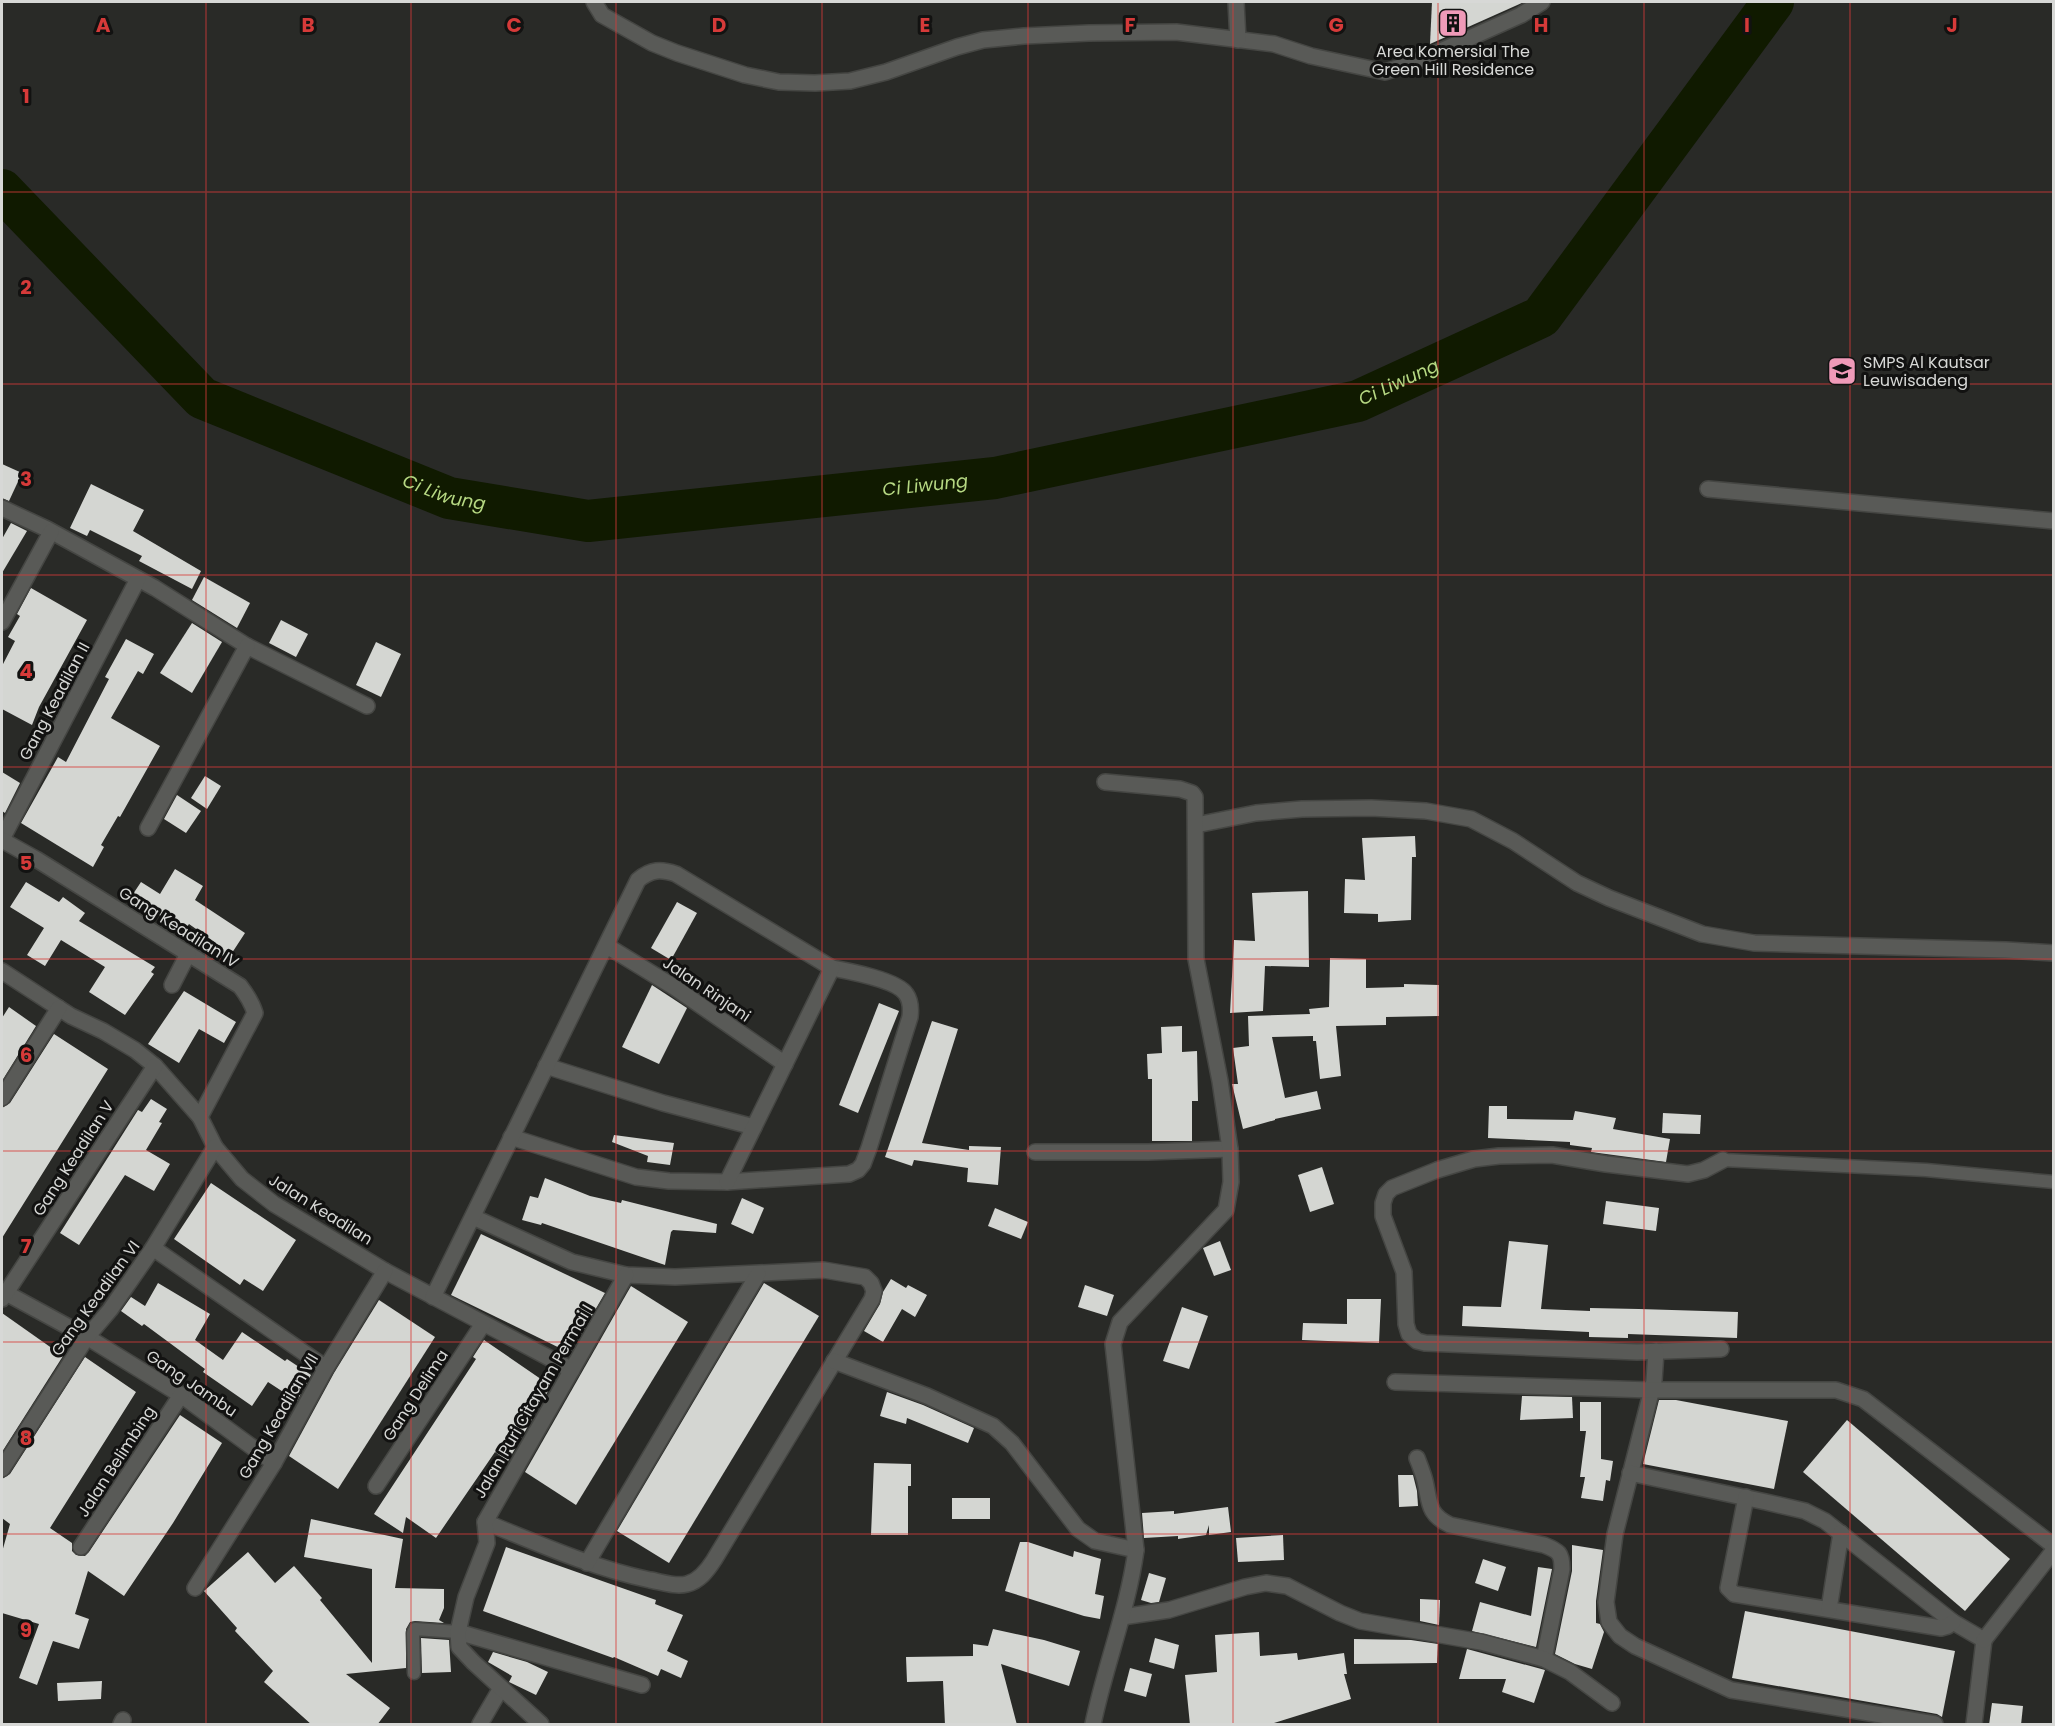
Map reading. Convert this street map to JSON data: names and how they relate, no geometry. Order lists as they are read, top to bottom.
{
  "streets": {
    "street": [
      "Gang Keadilan II",
      "Gang Keadilan IV",
      "Jalan Rinjani",
      "Gang Keadilan V",
      "Jalan Keadilan",
      "Gang Keadilan VI",
      "Gang Jambu",
      "Gang Delima",
      "Jalan Puri Citayam Permai I",
      "Gang Keadilan VII",
      "Jalan Belimbing"
    ]
  },
  "crossings": [
    ["Gang Keadilan II", "Gang Keadilan IV"],
    ["Gang Keadilan IV", "Jalan Keadilan"],
    ["Gang Keadilan V", "Jalan Keadilan"],
    ["Gang Keadilan V", "Gang Jambu"],
    ["Jalan Keadilan", "Gang Keadilan VI"],
    ["Jalan Keadilan", "Gang Delima"],
    ["Jalan Keadilan", "Jalan Puri Citayam Permai I"],
    ["Jalan Keadilan", "Gang Keadilan VII"],
    ["Gang Keadilan VI", "Gang Jambu"],
    ["Gang Jambu", "Gang Keadilan VII"],
    ["Gang Jambu", "Jalan Belimbing"]
  ],
  "water": ["Ci Liwung"],
  "places": {
    "building": ["Area Komersial The Green Hill Residence"],
    "school or university": ["SMPS Al Kautsar Leuwisadeng"]
  },
  "grid": {
    "columns": [
      "A",
      "B",
      "C",
      "D",
      "E",
      "F",
      "G",
      "H",
      "I",
      "J"
    ],
    "rows": [
      "1",
      "2",
      "3",
      "4",
      "5",
      "6",
      "7",
      "8",
      "9"
    ]
  }
}
